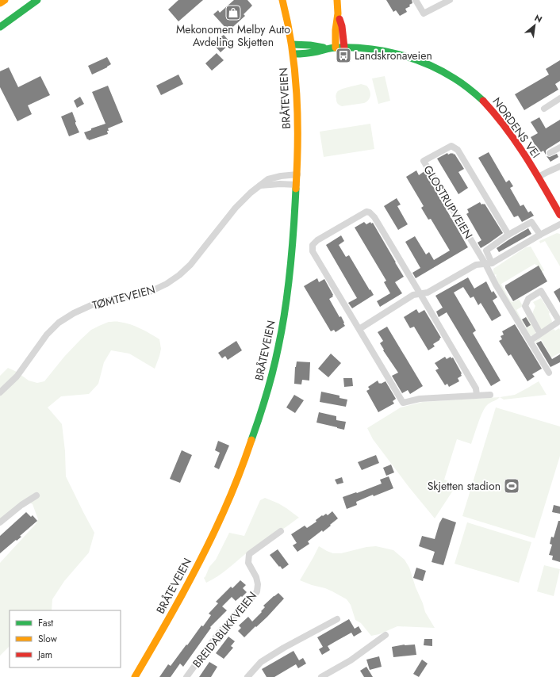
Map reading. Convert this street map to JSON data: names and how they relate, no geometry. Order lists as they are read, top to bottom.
{
  "streets": {
    "main road": ["BRÅTEVEIEN", "NORDENS VEI"],
    "street": ["GLOSTRUPVEIEN", "TØMTEVEIEN", "BREIDABLIKKVEIEN"]
  },
  "crossings": [
    ["BRÅTEVEIEN", "NORDENS VEI"],
    ["BRÅTEVEIEN", "TØMTEVEIEN"]
  ],
  "places": {
    "shop": ["Mekonomen Melby Auto Avdeling Skjetten"],
    "bus stop": ["Landskronaveien"],
    "sports": ["Skjetten stadion"]
  },
  "legend": ["Fast", "Slow", "Jam"],
  "north": "top right"
}
